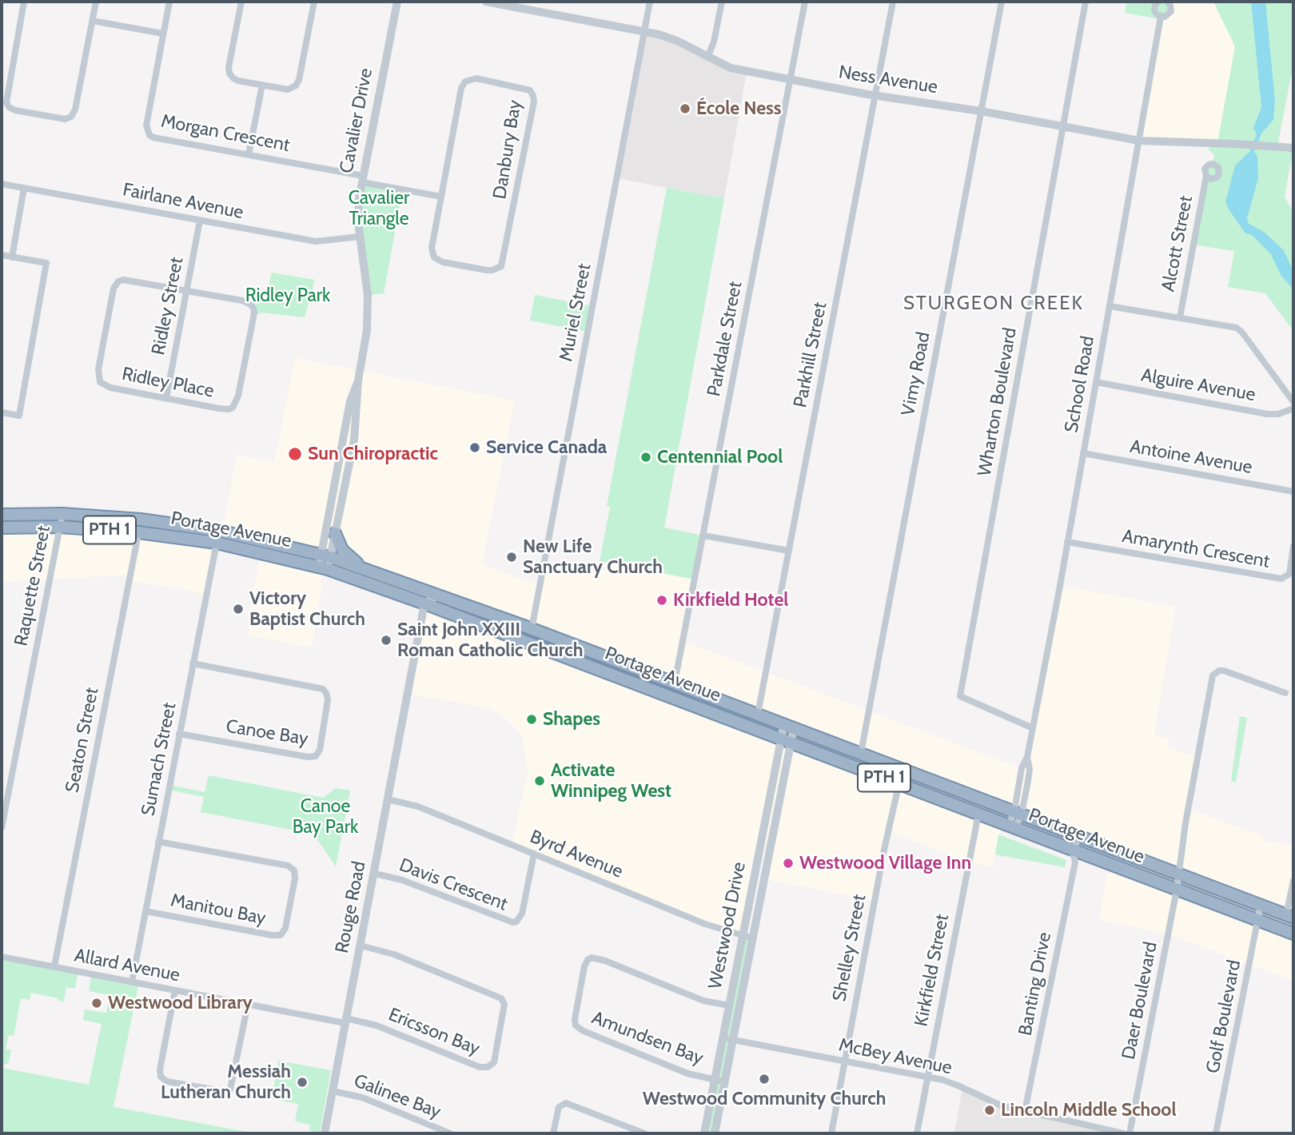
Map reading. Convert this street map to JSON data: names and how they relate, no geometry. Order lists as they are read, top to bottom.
{
  "streets": {
    "highway": ["PTH 1", "Portage Avenue"],
    "street": [
      "Ness Avenue",
      "Cavalier Drive",
      "Morgan Crescent",
      "Danbury Bay",
      "Fairlane Avenue",
      "Alcott Street",
      "Ridley Street",
      "Muriel Street",
      "Parkdale Street",
      "Parkhill Street",
      "Vimy Road",
      "Ridley Place",
      "School Road",
      "Alguire Avenue",
      "Wharton Boulevard",
      "Antoine Avenue",
      "Amarynth Crescent",
      "Raquette Street",
      "Canoe Bay",
      "Seaton Street",
      "Sumach Street",
      "Byrd Avenue",
      "Davis Crescent",
      "Rouge Road",
      "Manitou Bay",
      "Westwood Drive",
      "Shelley Street",
      "Allard Avenue",
      "Kirkfield Street",
      "Banting Drive",
      "Daer Boulevard",
      "Golf Boulevard",
      "Ericsson Bay",
      "Amundsen Bay",
      "McBey Avenue",
      "Galinee Bay"
    ]
  },
  "crossings": [
    ["Ness Avenue", "Muriel Street"],
    ["Ness Avenue", "Parkdale Street"],
    ["Ness Avenue", "Parkhill Street"],
    ["Ness Avenue", "Vimy Road"],
    ["Ness Avenue", "School Road"],
    ["Ness Avenue", "Wharton Boulevard"],
    ["Cavalier Drive", "Morgan Crescent"],
    ["Cavalier Drive", "Fairlane Avenue"],
    ["Cavalier Drive", "Portage Avenue"],
    ["Fairlane Avenue", "Ridley Street"],
    ["Ridley Street", "Ridley Place"],
    ["Muriel Street", "Portage Avenue"],
    ["Parkdale Street", "Portage Avenue"],
    ["Parkhill Street", "Portage Avenue"],
    ["Vimy Road", "Portage Avenue"],
    ["School Road", "Alguire Avenue"],
    ["School Road", "Wharton Boulevard"],
    ["School Road", "Antoine Avenue"],
    ["School Road", "Portage Avenue"],
    ["School Road", "Amarynth Crescent"],
    ["Portage Avenue", "Raquette Street"],
    ["Portage Avenue", "Seaton Street"],
    ["Portage Avenue", "Sumach Street"],
    ["Portage Avenue", "Rouge Road"],
    ["Portage Avenue", "Westwood Drive"],
    ["Portage Avenue", "Shelley Street"],
    ["Portage Avenue", "Kirkfield Street"],
    ["Portage Avenue", "Banting Drive"],
    ["Portage Avenue", "Daer Boulevard"],
    ["Portage Avenue", "Golf Boulevard"],
    ["Canoe Bay", "Sumach Street"],
    ["Seaton Street", "Allard Avenue"],
    ["Sumach Street", "Manitou Bay"],
    ["Sumach Street", "Allard Avenue"],
    ["Byrd Avenue", "Davis Crescent"],
    ["Byrd Avenue", "Rouge Road"],
    ["Byrd Avenue", "Westwood Drive"],
    ["Davis Crescent", "Rouge Road"],
    ["Rouge Road", "Allard Avenue"],
    ["Rouge Road", "Ericsson Bay"],
    ["Rouge Road", "Galinee Bay"],
    ["Westwood Drive", "Amundsen Bay"],
    ["Westwood Drive", "McBey Avenue"],
    ["Shelley Street", "McBey Avenue"],
    ["Allard Avenue", "Ericsson Bay"],
    ["Kirkfield Street", "McBey Avenue"],
    ["Banting Drive", "McBey Avenue"]
  ],
  "districts": ["STURGEON CREEK"],
  "parks": ["Cavalier Triangle", "Ridley Park", "Canoe Bay Park"],
  "places": [
    "École Ness",
    "Service Canada",
    "Sun Chiropractic",
    "Centennial Pool",
    "New Life Sanctuary Church",
    "Kirkfield Hotel",
    "Victory Baptist Church",
    "Saint John XXIII Roman Catholic Church",
    "Shapes",
    "Activate Winnipeg West",
    "Westwood Village Inn",
    "Westwood Library",
    "Westwood Community Church",
    "Messiah Lutheran Church",
    "Lincoln Middle School"
  ]
}
